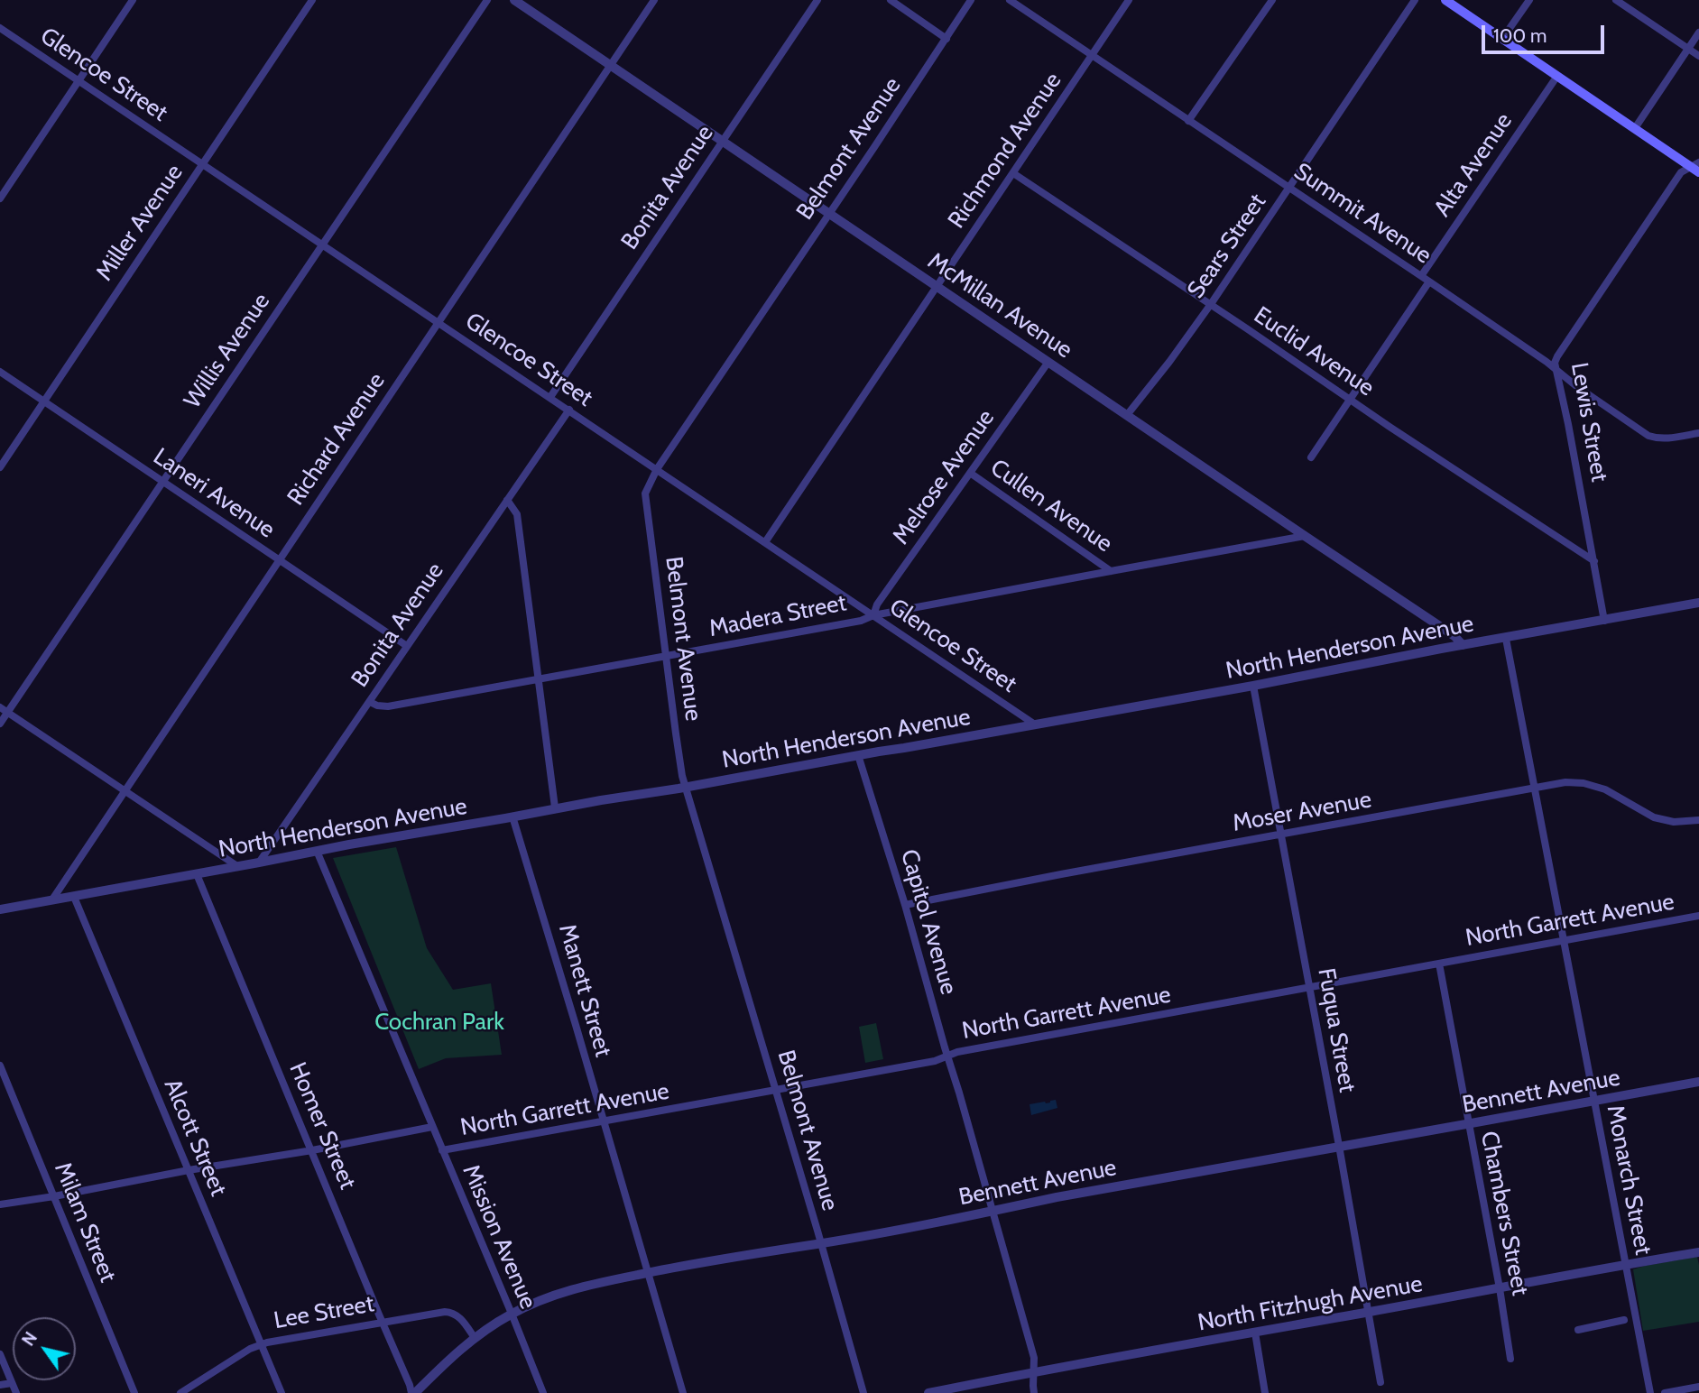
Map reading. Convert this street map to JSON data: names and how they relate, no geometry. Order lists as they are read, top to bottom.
{
  "streets": {
    "street": [
      "Glencoe Street",
      "Belmont Avenue",
      "Richmond Avenue",
      "Alta Avenue",
      "Bonita Avenue",
      "Summit Avenue",
      "Miller Avenue",
      "Sears Street",
      "McMillan Avenue",
      "Willis Avenue",
      "Euclid Avenue",
      "Lewis Street",
      "Richard Avenue",
      "Melrose Avenue",
      "Laneri Avenue",
      "Cullen Avenue",
      "Madera Street",
      "North Henderson Avenue",
      "Moser Avenue",
      "North Garrett Avenue",
      "Capitol Avenue",
      "Manett Street",
      "Fuqua Street",
      "Bennett Avenue",
      "Homer Street",
      "Alcott Street",
      "Monarch Street",
      "Chambers Street",
      "Milam Street",
      "Mission Avenue",
      "North Fitzhugh Avenue",
      "Lee Street"
    ]
  },
  "crossings": [
    ["Glencoe Street", "Belmont Avenue"],
    ["Glencoe Street", "Richmond Avenue"],
    ["Glencoe Street", "Bonita Avenue"],
    ["Glencoe Street", "Miller Avenue"],
    ["Glencoe Street", "Willis Avenue"],
    ["Glencoe Street", "Richard Avenue"],
    ["Glencoe Street", "Melrose Avenue"],
    ["Glencoe Street", "Madera Street"],
    ["Glencoe Street", "North Henderson Avenue"],
    ["Belmont Avenue", "McMillan Avenue"],
    ["Belmont Avenue", "Madera Street"],
    ["Belmont Avenue", "North Henderson Avenue"],
    ["Belmont Avenue", "North Garrett Avenue"],
    ["Belmont Avenue", "Bennett Avenue"],
    ["Richmond Avenue", "Summit Avenue"],
    ["Richmond Avenue", "McMillan Avenue"],
    ["Richmond Avenue", "Euclid Avenue"],
    ["Alta Avenue", "Summit Avenue"],
    ["Bonita Avenue", "McMillan Avenue"],
    ["Bonita Avenue", "Laneri Avenue"],
    ["Bonita Avenue", "Madera Street"],
    ["Bonita Avenue", "North Henderson Avenue"],
    ["Summit Avenue", "Sears Street"],
    ["Summit Avenue", "Lewis Street"],
    ["Miller Avenue", "Laneri Avenue"],
    ["Sears Street", "McMillan Avenue"],
    ["Sears Street", "Euclid Avenue"],
    ["McMillan Avenue", "Richard Avenue"],
    ["McMillan Avenue", "Melrose Avenue"],
    ["McMillan Avenue", "Madera Street"],
    ["McMillan Avenue", "North Henderson Avenue"],
    ["Willis Avenue", "Laneri Avenue"],
    ["Euclid Avenue", "Lewis Street"],
    ["Lewis Street", "North Henderson Avenue"],
    ["Richard Avenue", "Laneri Avenue"],
    ["Richard Avenue", "North Henderson Avenue"],
    ["Melrose Avenue", "Cullen Avenue"],
    ["Melrose Avenue", "Madera Street"],
    ["Cullen Avenue", "Madera Street"],
    ["North Henderson Avenue", "Capitol Avenue"],
    ["North Henderson Avenue", "Manett Street"],
    ["North Henderson Avenue", "Fuqua Street"],
    ["North Henderson Avenue", "Homer Street"],
    ["North Henderson Avenue", "Alcott Street"],
    ["North Henderson Avenue", "Monarch Street"],
    ["North Henderson Avenue", "Mission Avenue"],
    ["Moser Avenue", "Capitol Avenue"],
    ["Moser Avenue", "Fuqua Street"],
    ["Moser Avenue", "Monarch Street"],
    ["North Garrett Avenue", "Capitol Avenue"],
    ["North Garrett Avenue", "Manett Street"],
    ["North Garrett Avenue", "Fuqua Street"],
    ["North Garrett Avenue", "Homer Street"],
    ["North Garrett Avenue", "Alcott Street"],
    ["North Garrett Avenue", "Monarch Street"],
    ["North Garrett Avenue", "Chambers Street"],
    ["North Garrett Avenue", "Milam Street"],
    ["North Garrett Avenue", "Mission Avenue"],
    ["Capitol Avenue", "Bennett Avenue"],
    ["Capitol Avenue", "North Fitzhugh Avenue"],
    ["Manett Street", "Bennett Avenue"],
    ["Fuqua Street", "Bennett Avenue"],
    ["Fuqua Street", "North Fitzhugh Avenue"],
    ["Bennett Avenue", "Homer Street"],
    ["Bennett Avenue", "Monarch Street"],
    ["Bennett Avenue", "Chambers Street"],
    ["Bennett Avenue", "Mission Avenue"],
    ["Bennett Avenue", "Lee Street"],
    ["Homer Street", "Lee Street"],
    ["Alcott Street", "Lee Street"],
    ["Monarch Street", "North Fitzhugh Avenue"],
    ["Chambers Street", "North Fitzhugh Avenue"]
  ],
  "parks": ["Cochran Park"],
  "scale_bar": "100 m",
  "north": "top left"
}
